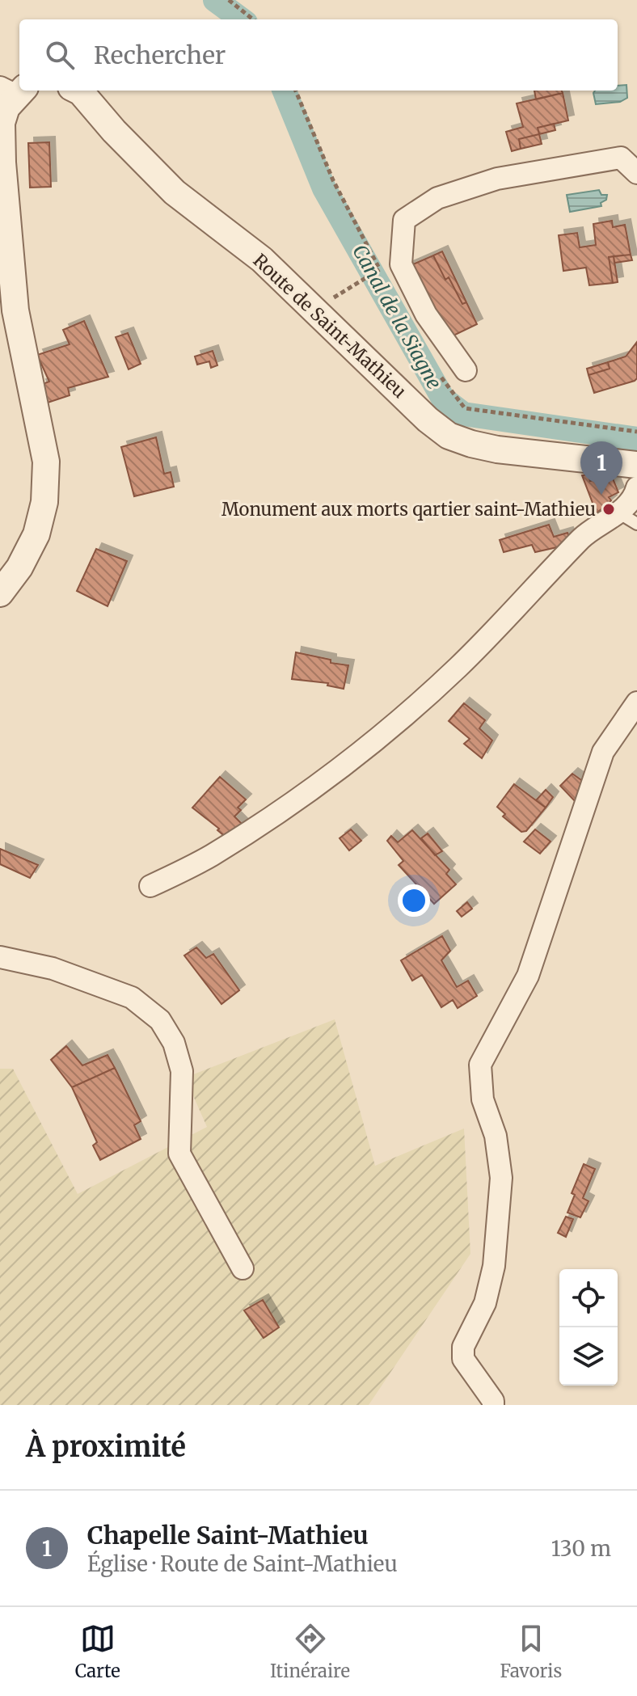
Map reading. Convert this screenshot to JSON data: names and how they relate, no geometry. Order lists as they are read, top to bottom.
{
  "streets": {
    "street": ["Route de Saint-Mathieu"]
  },
  "water": ["Canal de la Siagne"],
  "places": ["Monument aux morts qartier saint-Mathieu"],
  "page": {
    "search": "Rechercher",
    "pins": "1",
    "heading": "À proximité",
    "list": [
      {
        "mark": "1",
        "name": "Chapelle Saint-Mathieu",
        "note": "Église · Route de Saint-Mathieu",
        "value": "130 m"
      }
    ],
    "nav": ["Carte", "Itinéraire", "Favoris"]
  }
}
